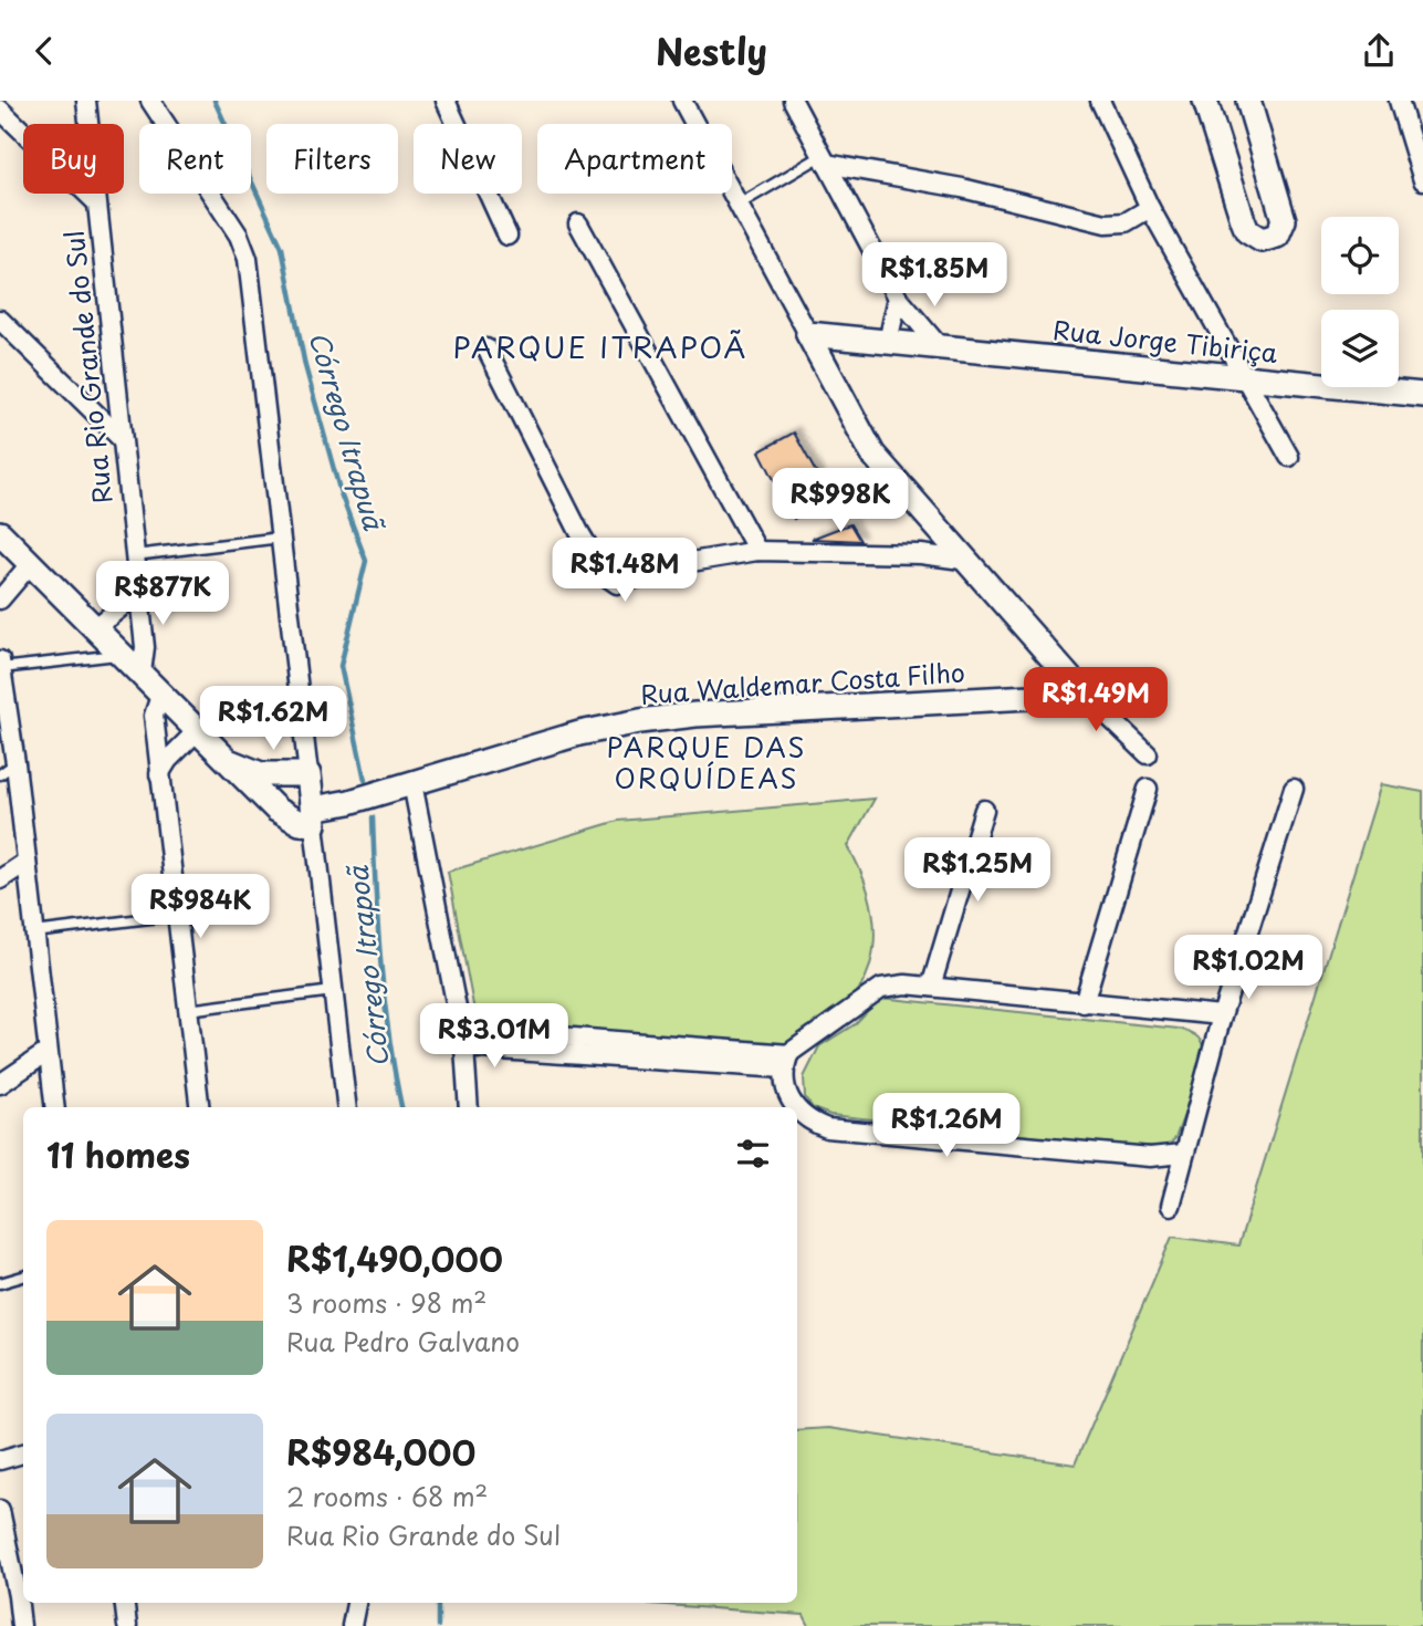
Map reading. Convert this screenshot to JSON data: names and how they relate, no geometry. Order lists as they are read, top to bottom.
{
  "streets": {
    "main road": ["Rua Jorge Tibiriça", "Rua Waldemar Costa Filho"],
    "street": ["Rua Rio Grande do Sul"]
  },
  "districts": ["PARQUE ITRAPOÃ", "PARQUE DAS ORQUÍDEAS"],
  "water": ["Córrego Itrapuã", "Córrego Itrapoã"],
  "page": {
    "header": "Nestly",
    "chip": [
      "Buy",
      "Rent",
      "Filters",
      "New",
      "Apartment"
    ],
    "price": [
      "R$1.85M",
      "R$998K",
      "R$1.48M",
      "R$877K",
      "R$1.49M",
      "R$1.62M",
      "R$1.25M",
      "R$984K",
      "R$1.02M",
      "R$3.01M",
      "R$1.26M"
    ],
    "heading": "11 homes",
    "list": [
      {
        "name": "R$1,490,000",
        "note": "3 rooms · 98 m² · Rua Pedro Galvano"
      },
      {
        "name": "R$984,000",
        "note": "2 rooms · 68 m² · Rua Rio Grande do Sul"
      }
    ]
  }
}
